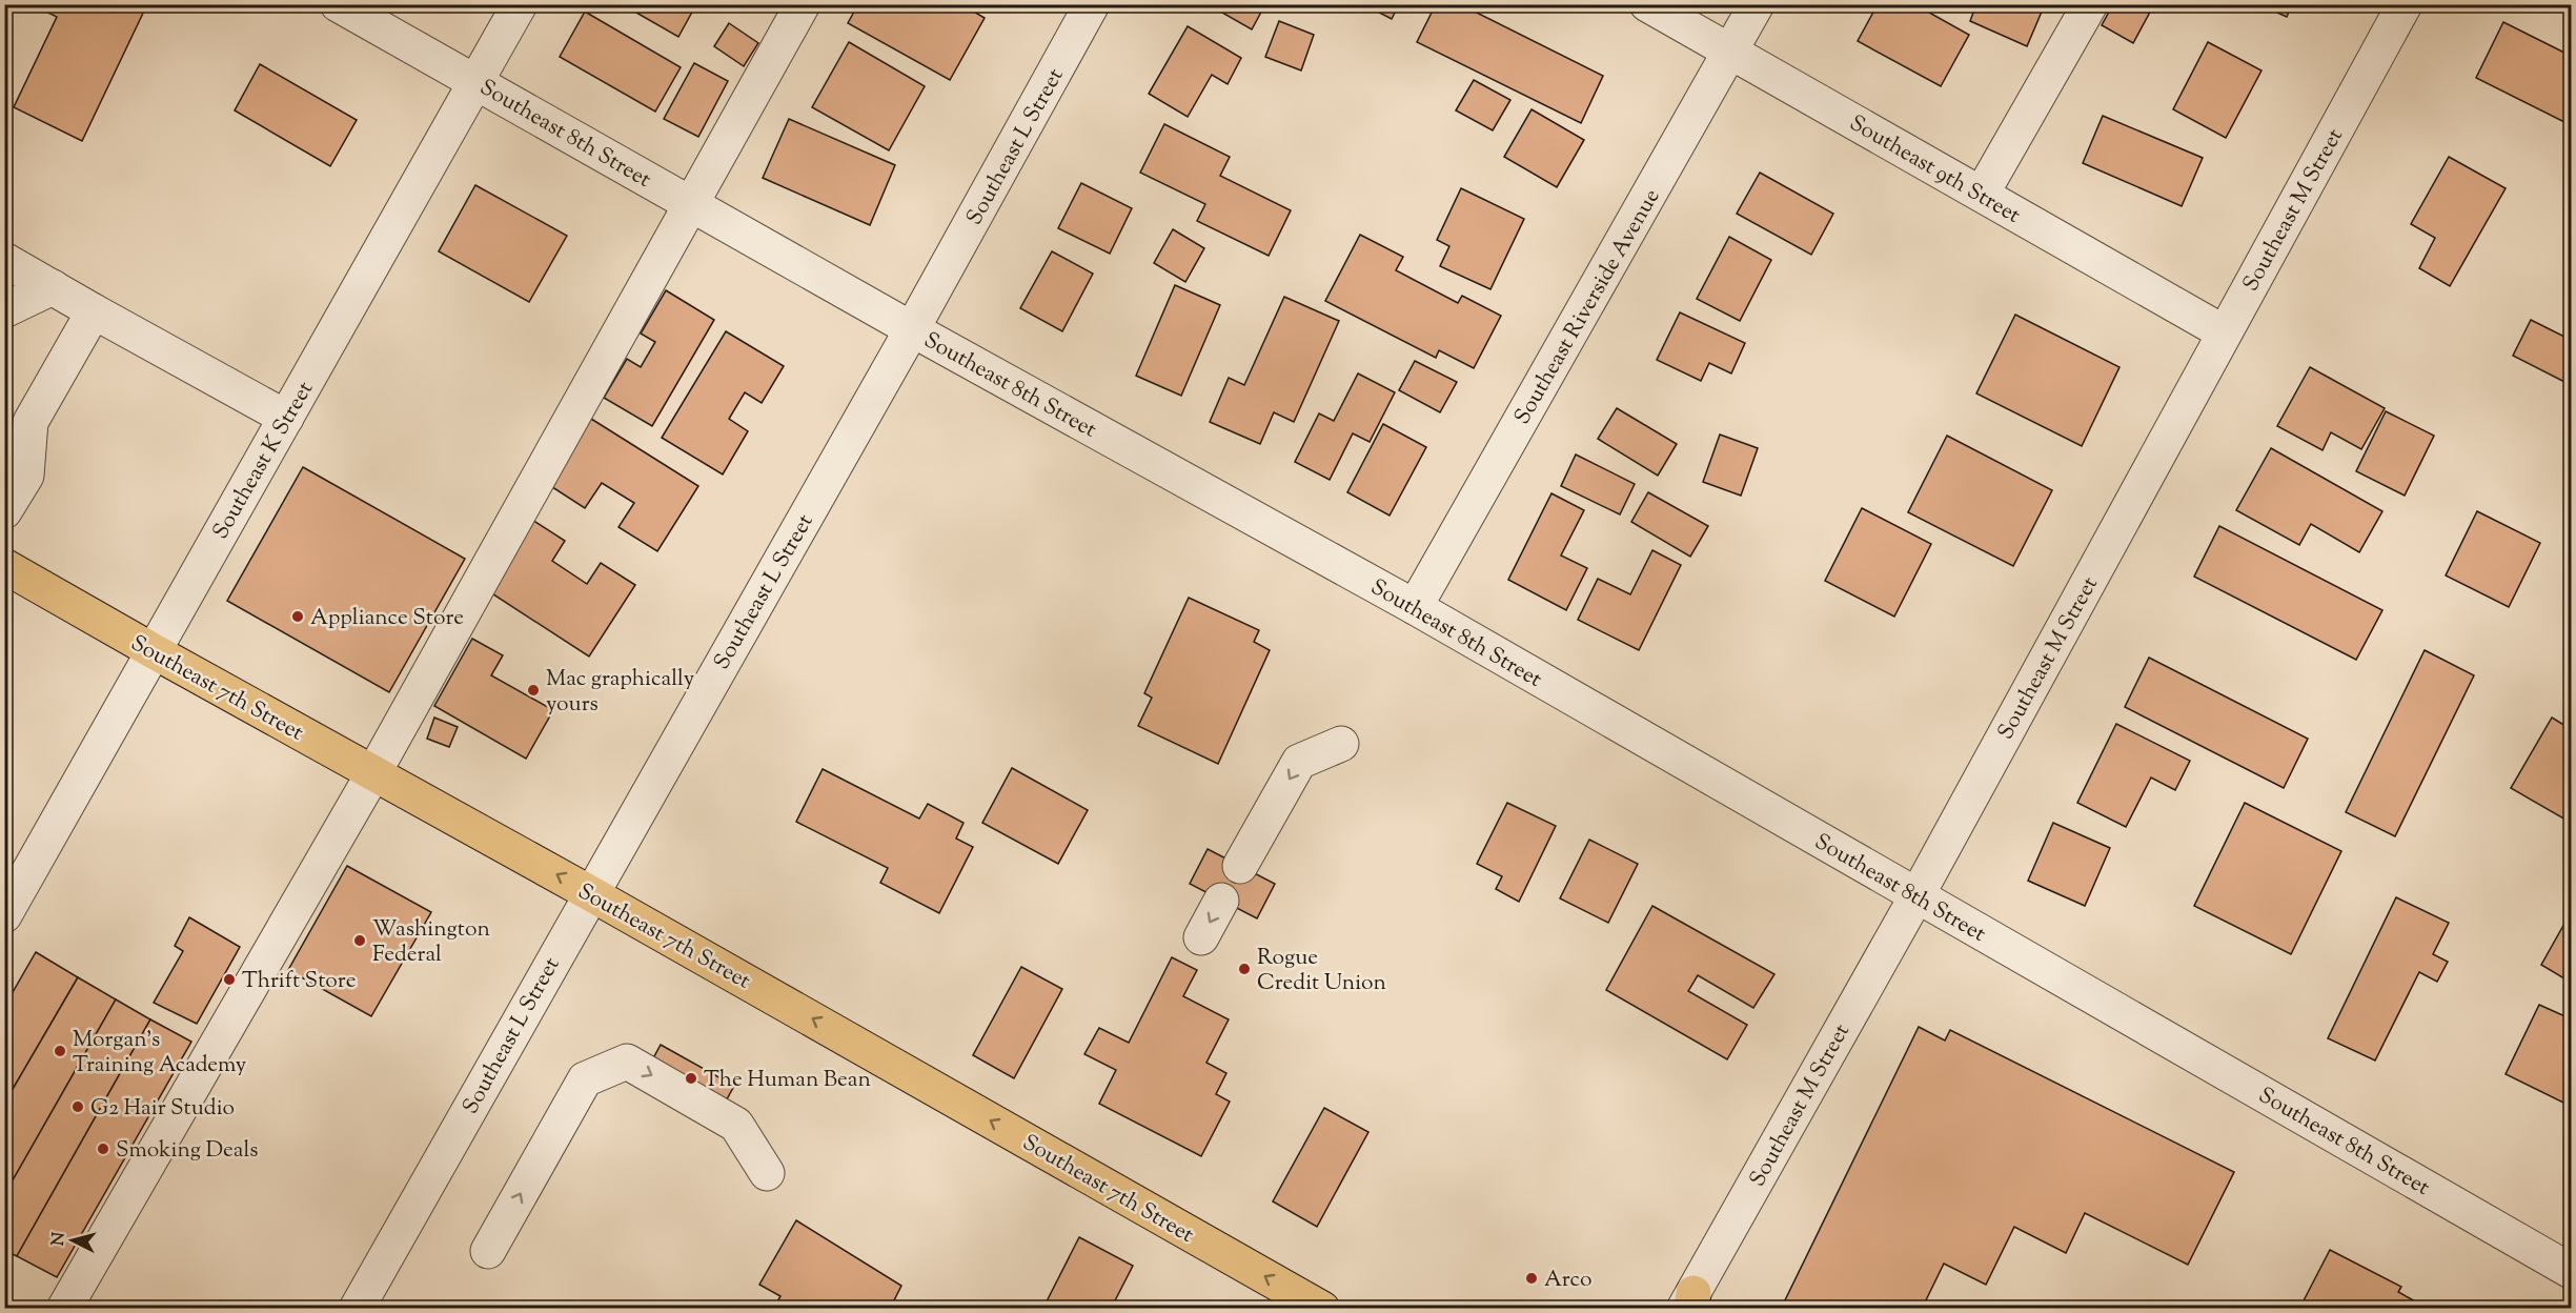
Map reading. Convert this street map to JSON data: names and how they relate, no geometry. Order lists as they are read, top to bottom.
{
  "streets": {
    "highway": ["Southeast 7th Street"],
    "street": [
      "Southeast 8th Street",
      "Southeast L Street",
      "Southeast 9th Street",
      "Southeast M Street",
      "Southeast Riverside Avenue",
      "Southeast K Street"
    ]
  },
  "crossings": [
    ["Southeast 8th Street", "Southeast L Street"],
    ["Southeast 8th Street", "Southeast M Street"],
    ["Southeast 8th Street", "Southeast Riverside Avenue"],
    ["Southeast 8th Street", "Southeast K Street"],
    ["Southeast L Street", "Southeast 7th Street"],
    ["Southeast 9th Street", "Southeast M Street"],
    ["Southeast 9th Street", "Southeast Riverside Avenue"],
    ["Southeast K Street", "Southeast 7th Street"]
  ],
  "one_way": ["Southeast 7th Street"],
  "places": [
    "Appliance Store",
    "Mac graphically yours",
    "Washington Federal",
    "Rogue Credit Union",
    "Thrift Store",
    "Morgan's Training Academy",
    "The Human Bean",
    "G2 Hair Studio",
    "Smoking Deals",
    "Arco"
  ],
  "north": "left"
}
